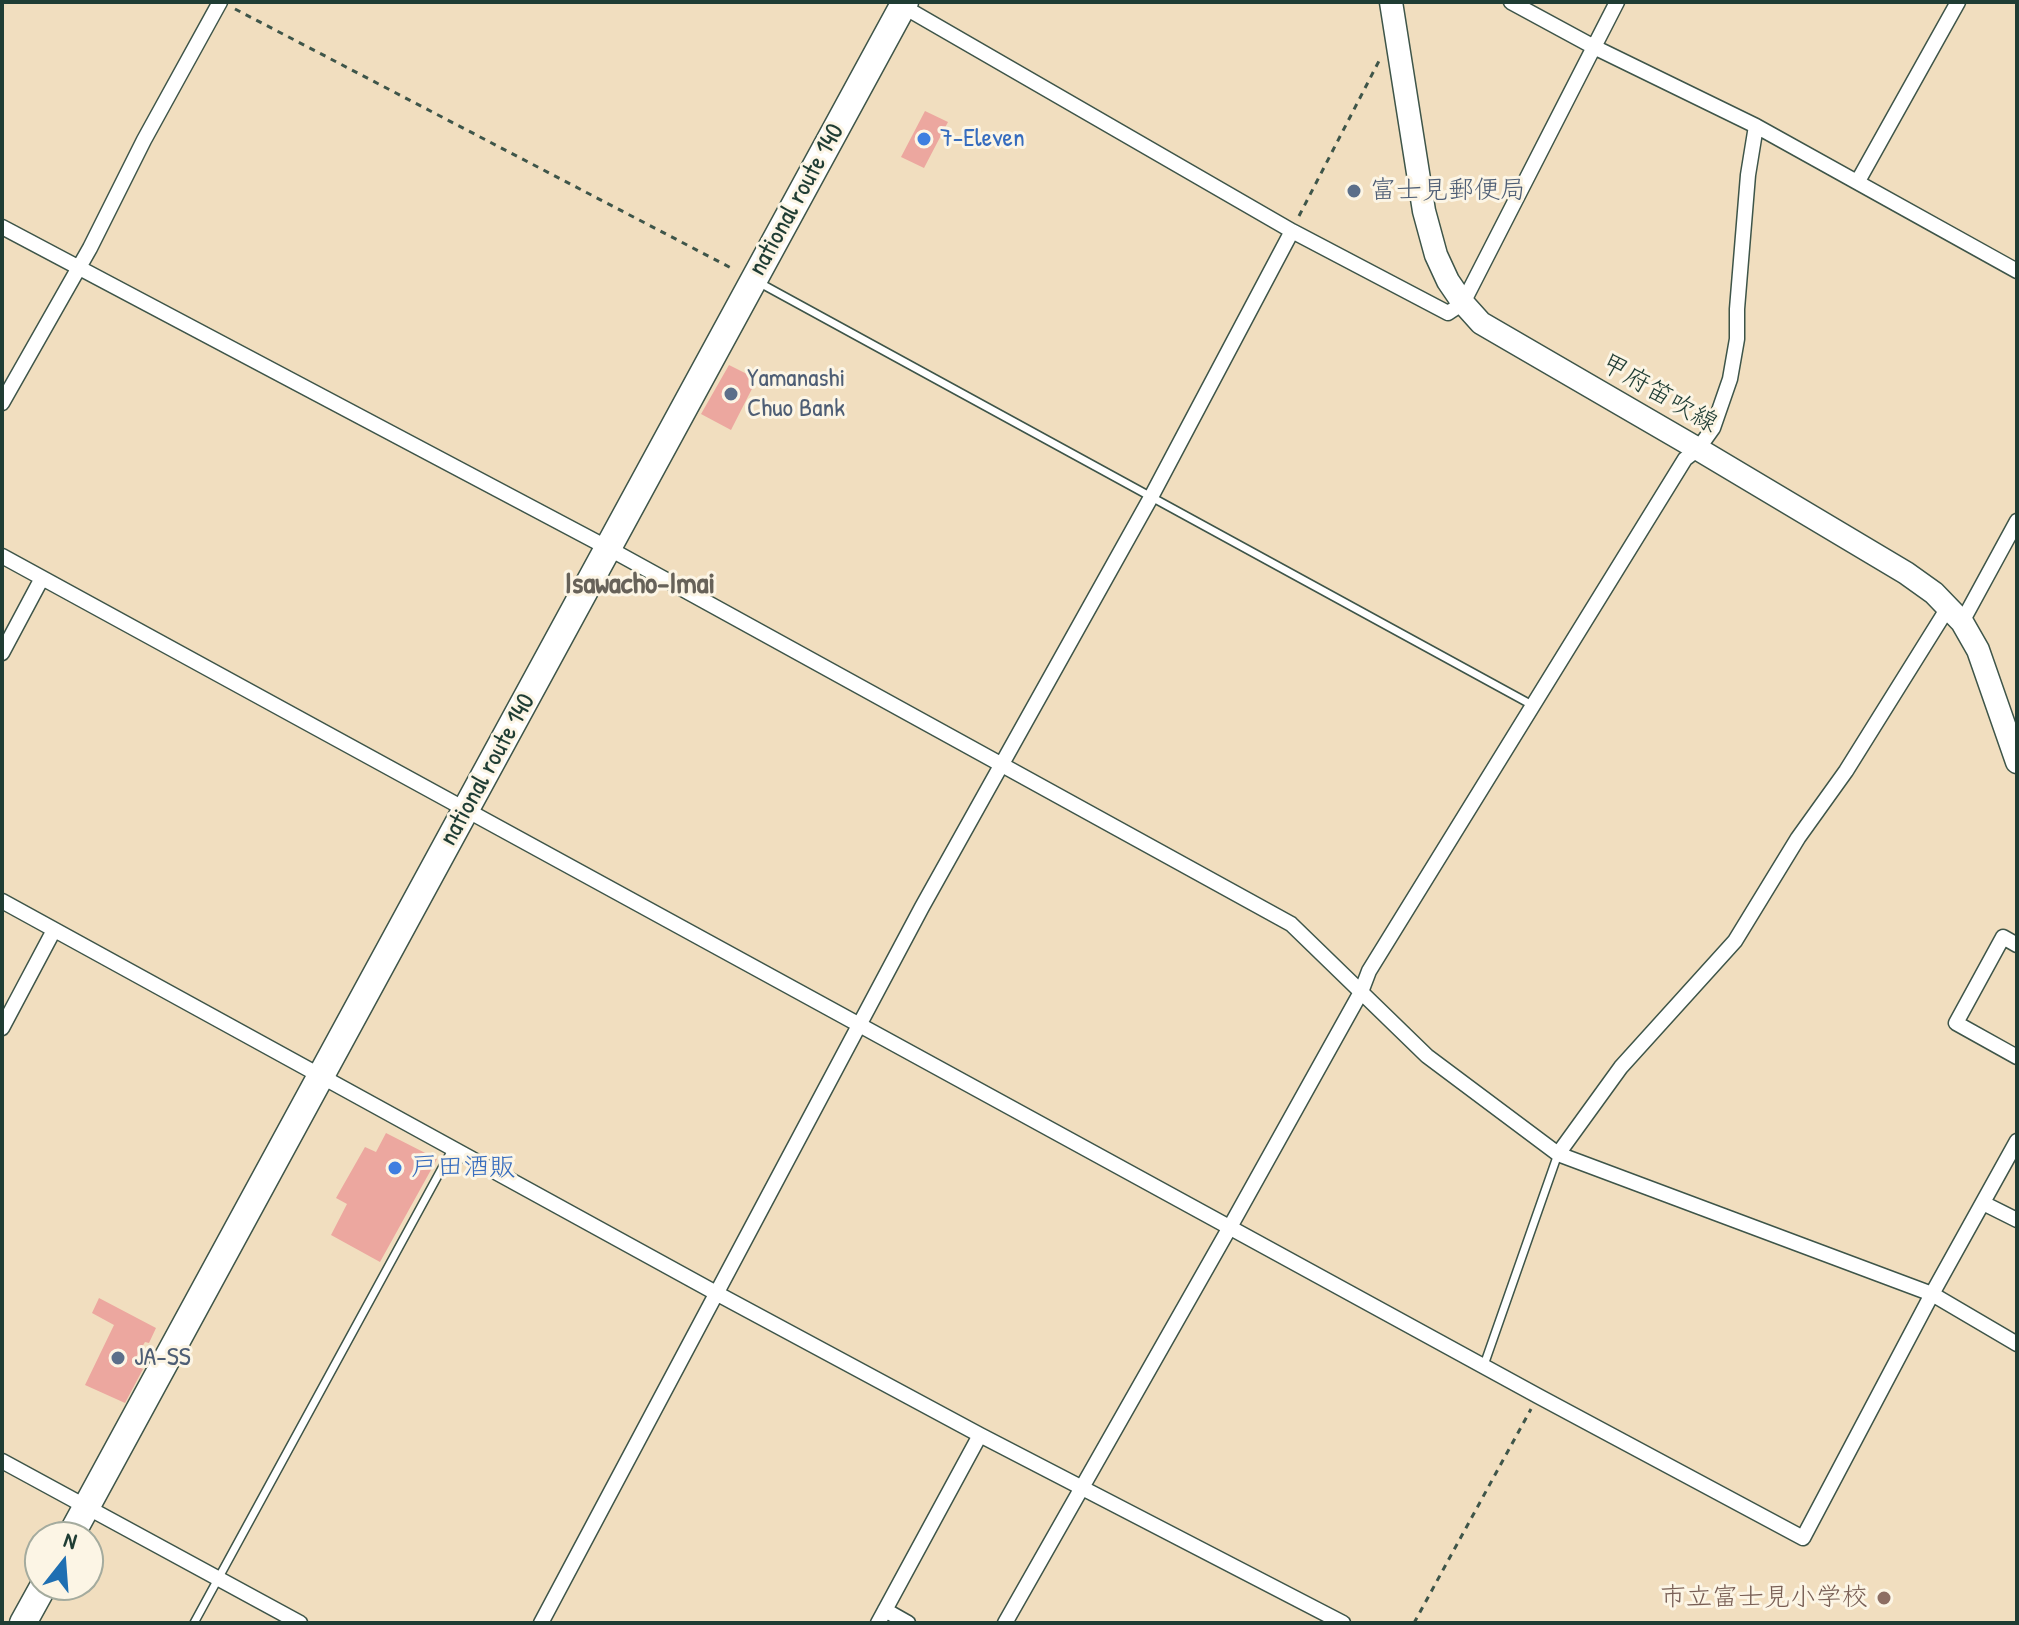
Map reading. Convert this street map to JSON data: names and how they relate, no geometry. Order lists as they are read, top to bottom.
{
  "streets": {
    "highway": ["national route 140"],
    "main road": ["甲府笛吹線"]
  },
  "districts": ["Isawacho-Imai"],
  "places": [
    "7-Eleven",
    "富士見郵便局",
    "Yamanashi Chuo Bank",
    "戸田酒販",
    "JA-SS",
    "市立富士見小学校"
  ],
  "north": "top"
}
